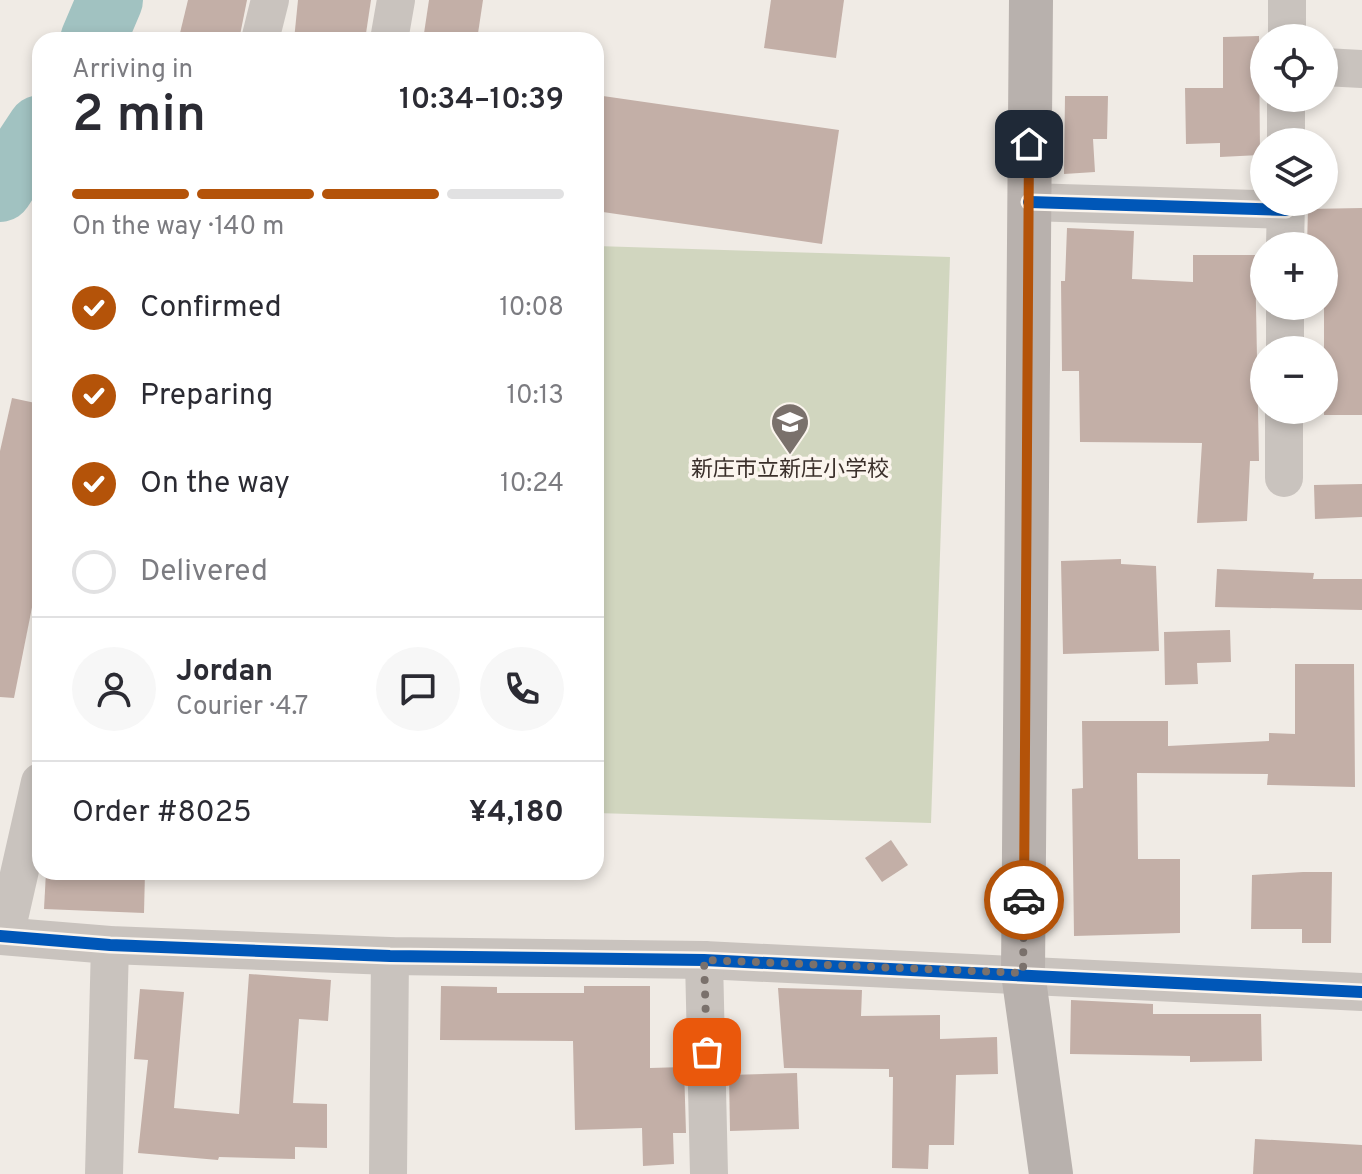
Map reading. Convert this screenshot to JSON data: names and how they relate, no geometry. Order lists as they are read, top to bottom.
{
  "places": {
    "school or university": ["新庄市立新庄小学校"]
  },
  "page": {
    "map_buttons": ["+", "−"],
    "heading": ["2 min", "Arriving in", "10:34–10:39"],
    "panel": [
      "Jordan",
      "Courier · 4.7",
      "Order #8025",
      "¥4,180"
    ],
    "bar": "On the way · 140 m",
    "list": [
      ["Confirmed", "10:08"],
      ["Preparing", "10:13"],
      ["On the way", "10:24"],
      "Delivered"
    ]
  }
}
